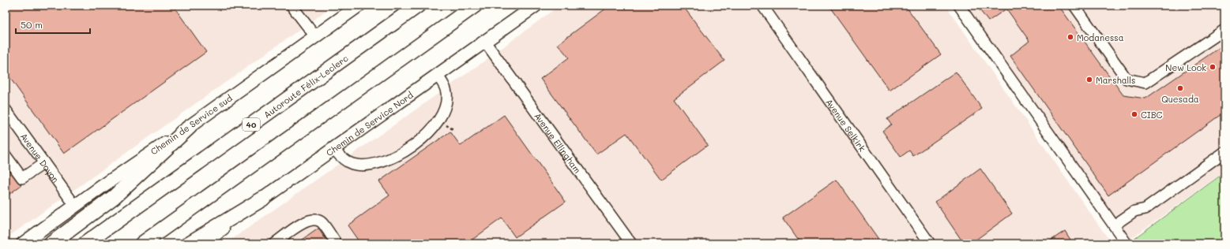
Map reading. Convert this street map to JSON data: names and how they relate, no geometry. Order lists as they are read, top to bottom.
{
  "streets": {
    "highway": ["Autoroute Félix-Leclerc", "40"],
    "main road": ["Chemin de Service Nord", "Chemin de Service sud"],
    "street": ["Avenue Selkirk", "Avenue Ellingham", "Avenue Doyon"]
  },
  "crossings": [
    ["Chemin de Service Nord", "Avenue Ellingham"],
    ["Chemin de Service sud", "Avenue Doyon"]
  ],
  "places": [
    "Modanessa",
    "New Look",
    "Marshalls",
    "Quesada",
    "CIBC"
  ],
  "scale_bar": "50 m"
}
